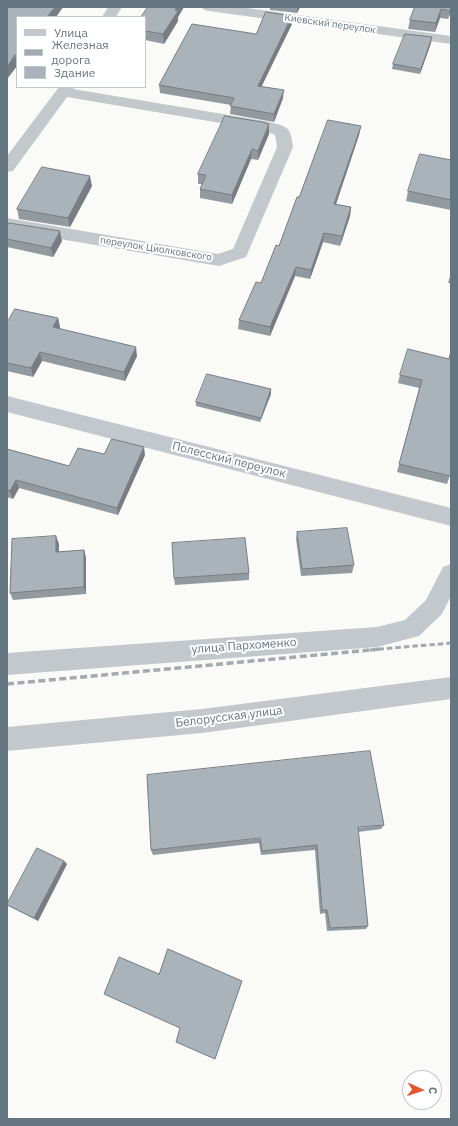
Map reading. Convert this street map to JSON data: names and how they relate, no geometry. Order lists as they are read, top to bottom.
{
  "streets": {
    "street": [
      "Киевский переулок",
      "переулок Циолковского",
      "Полесский переулок",
      "улица Пархоменко",
      "Белорусская улица"
    ]
  },
  "legend": ["Улица", "Железная дорога", "Здание"],
  "north": "right"
}
